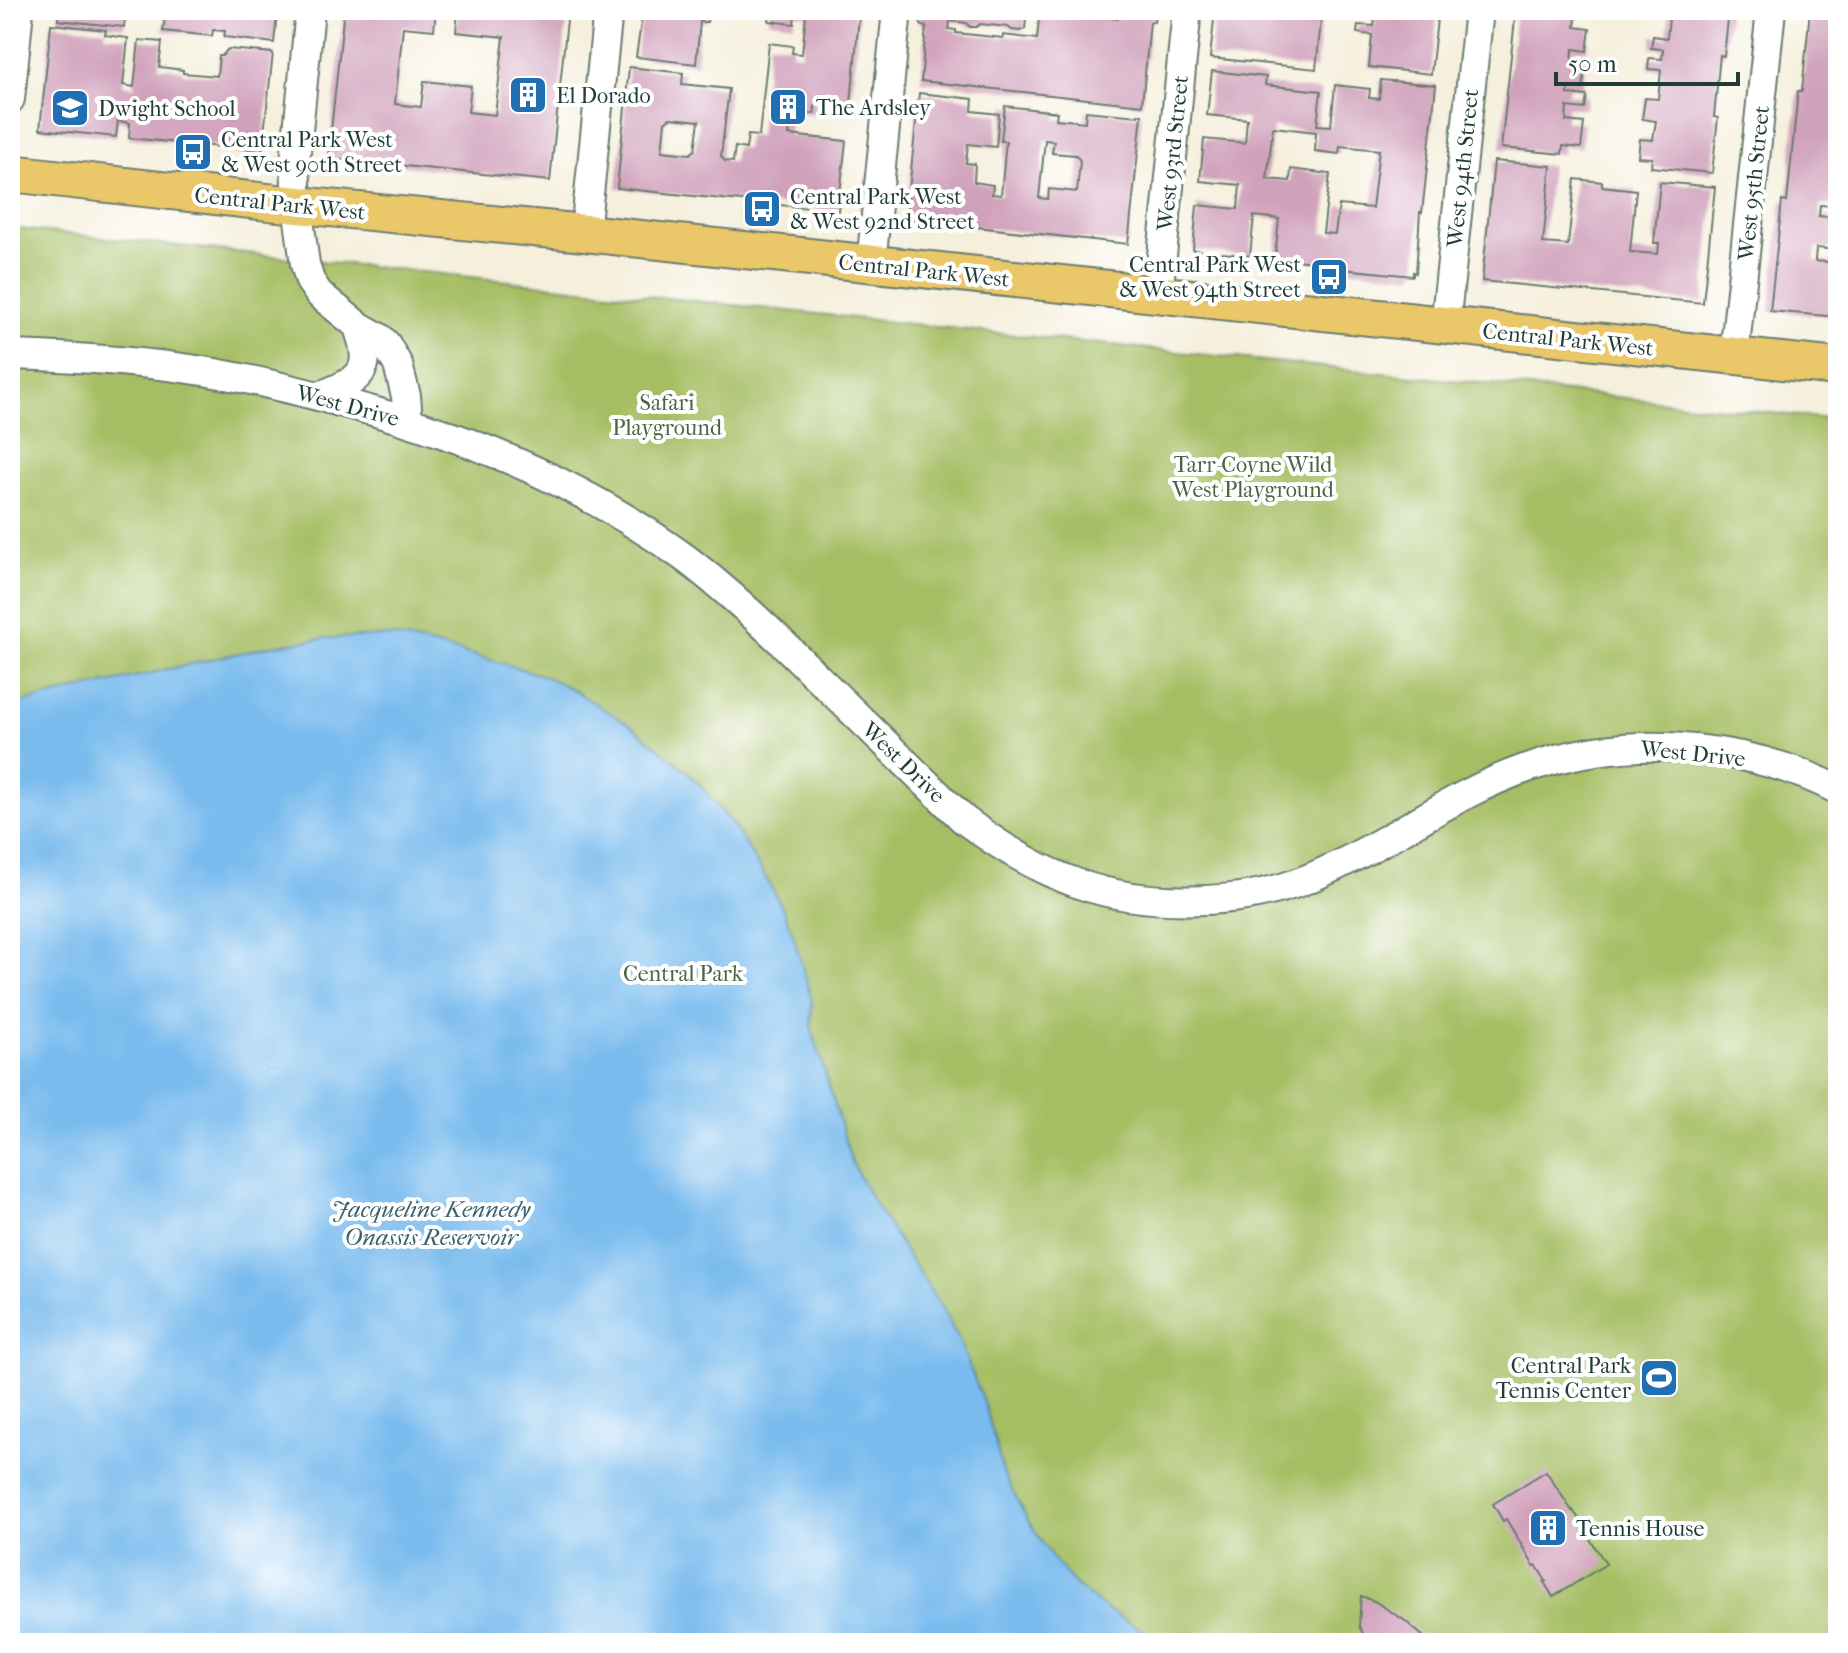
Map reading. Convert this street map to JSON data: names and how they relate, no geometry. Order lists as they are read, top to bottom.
{
  "streets": {
    "main road": ["Central Park West"],
    "street": [
      "West 93rd Street",
      "West 94th Street",
      "West 95th Street",
      "West Drive"
    ]
  },
  "crossings": [
    ["West 93rd Street", "Central Park West"],
    ["West 94th Street", "Central Park West"],
    ["West 95th Street", "Central Park West"]
  ],
  "water": ["Jacqueline Kennedy Onassis Reservoir"],
  "parks": ["Safari Playground", "Tarr-Coyne Wild West Playground", "Central Park"],
  "places": {
    "building": ["El Dorado", "The Ardsley", "Tennis House"],
    "school or university": ["Dwight School"],
    "bus stop": ["Central Park West & West 90th Street", "Central Park West & West 92nd Street", "Central Park West & West 94th Street"],
    "sports": ["Central Park Tennis Center"]
  },
  "scale_bar": "50 m"
}
